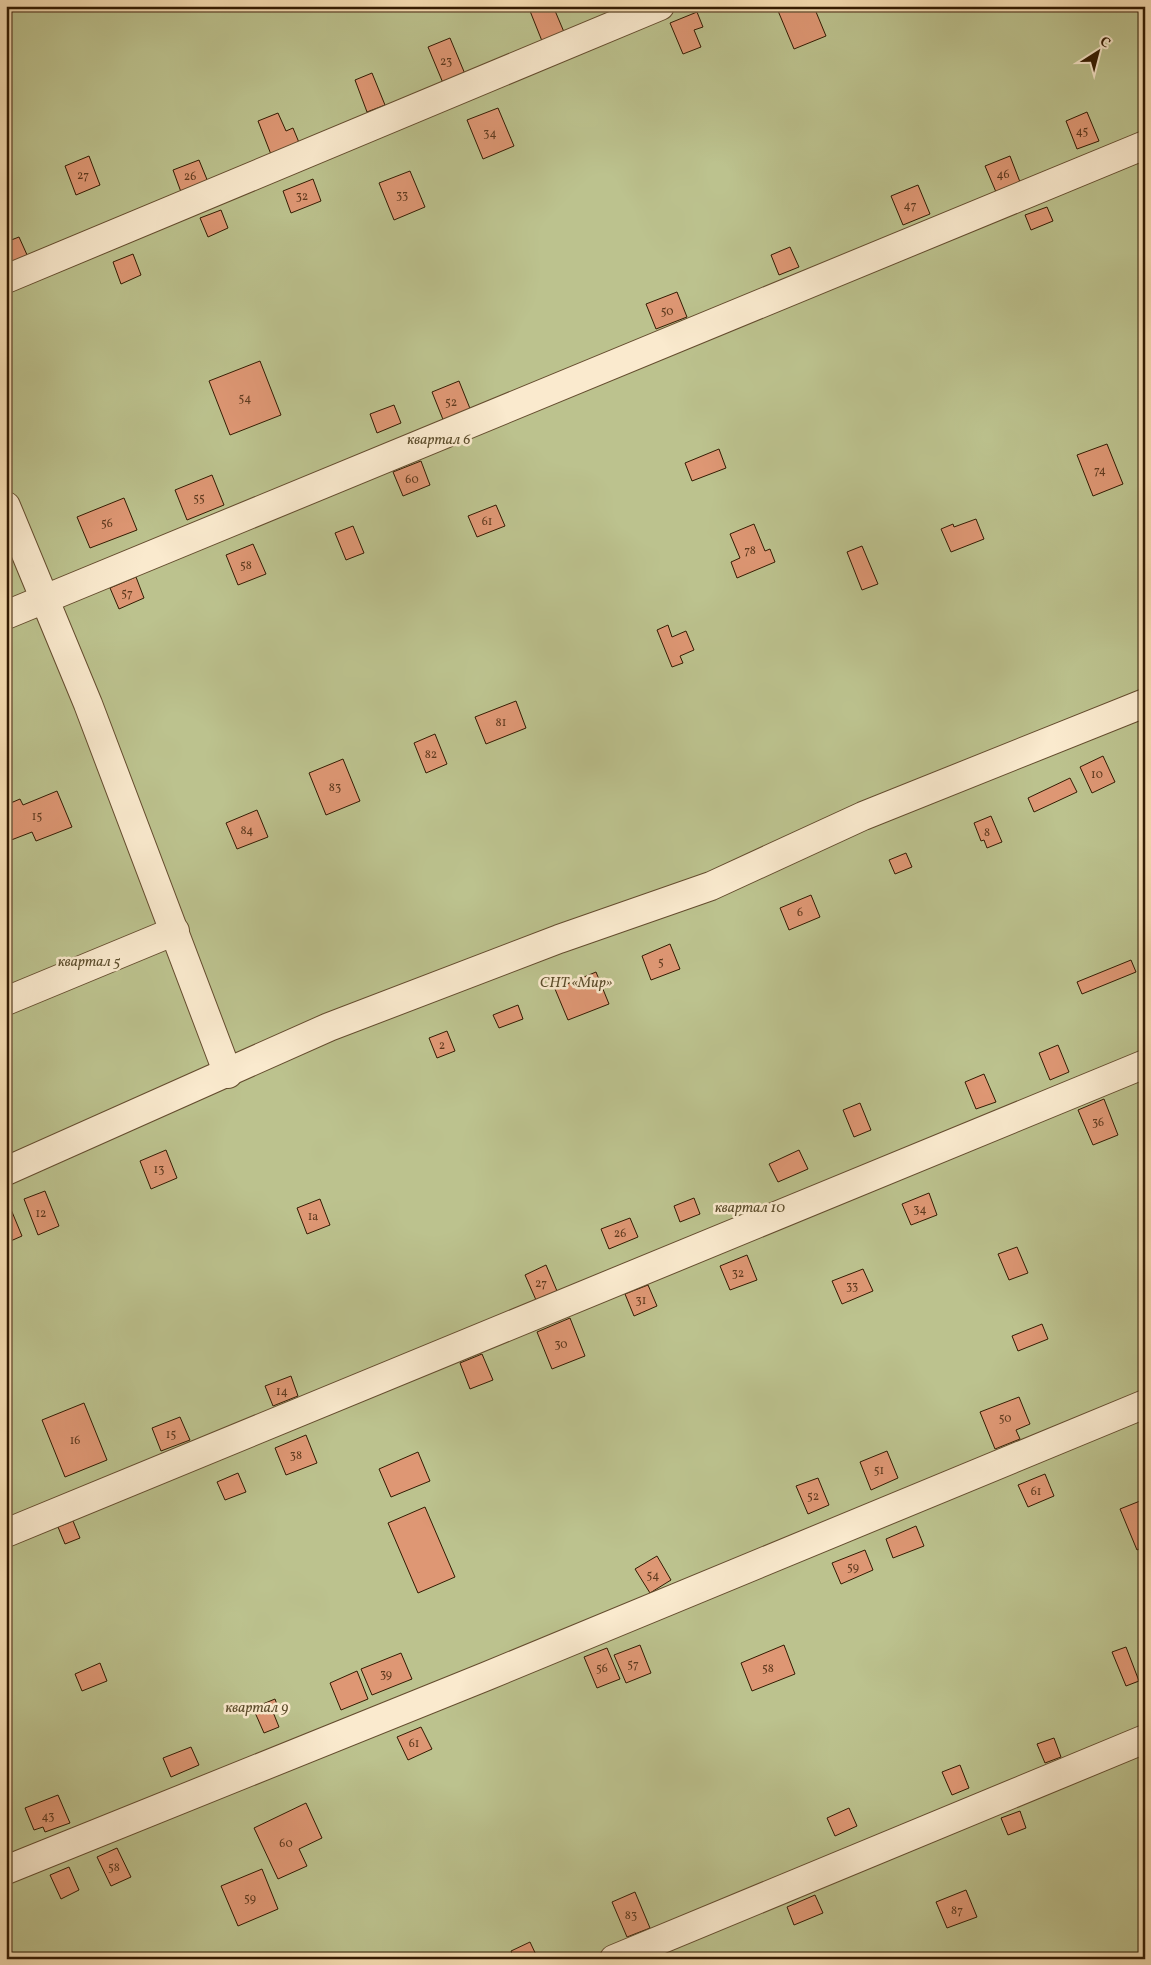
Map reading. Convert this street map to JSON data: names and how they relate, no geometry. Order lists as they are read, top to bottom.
{
  "parks": [
    "квартал 6",
    "квартал 5",
    "СНТ «Мир»",
    "квартал 10",
    "квартал 9"
  ],
  "house_numbers": [
    "23",
    "45",
    "34",
    "46",
    "27",
    "26",
    "33",
    "32",
    "47",
    "50",
    "54",
    "52",
    "74",
    "60",
    "55",
    "61",
    "56",
    "78",
    "58",
    "57",
    "81",
    "82",
    "10",
    "83",
    "15",
    "84",
    "8",
    "6",
    "5",
    "2",
    "36",
    "13",
    "34",
    "12",
    "1а",
    "26",
    "32",
    "27",
    "33",
    "31",
    "30",
    "14",
    "50",
    "15",
    "16",
    "38",
    "51",
    "61",
    "52",
    "59",
    "54",
    "57",
    "56",
    "58",
    "39",
    "61",
    "43",
    "60",
    "58",
    "59",
    "87",
    "83"
  ],
  "north": "top right"
}
